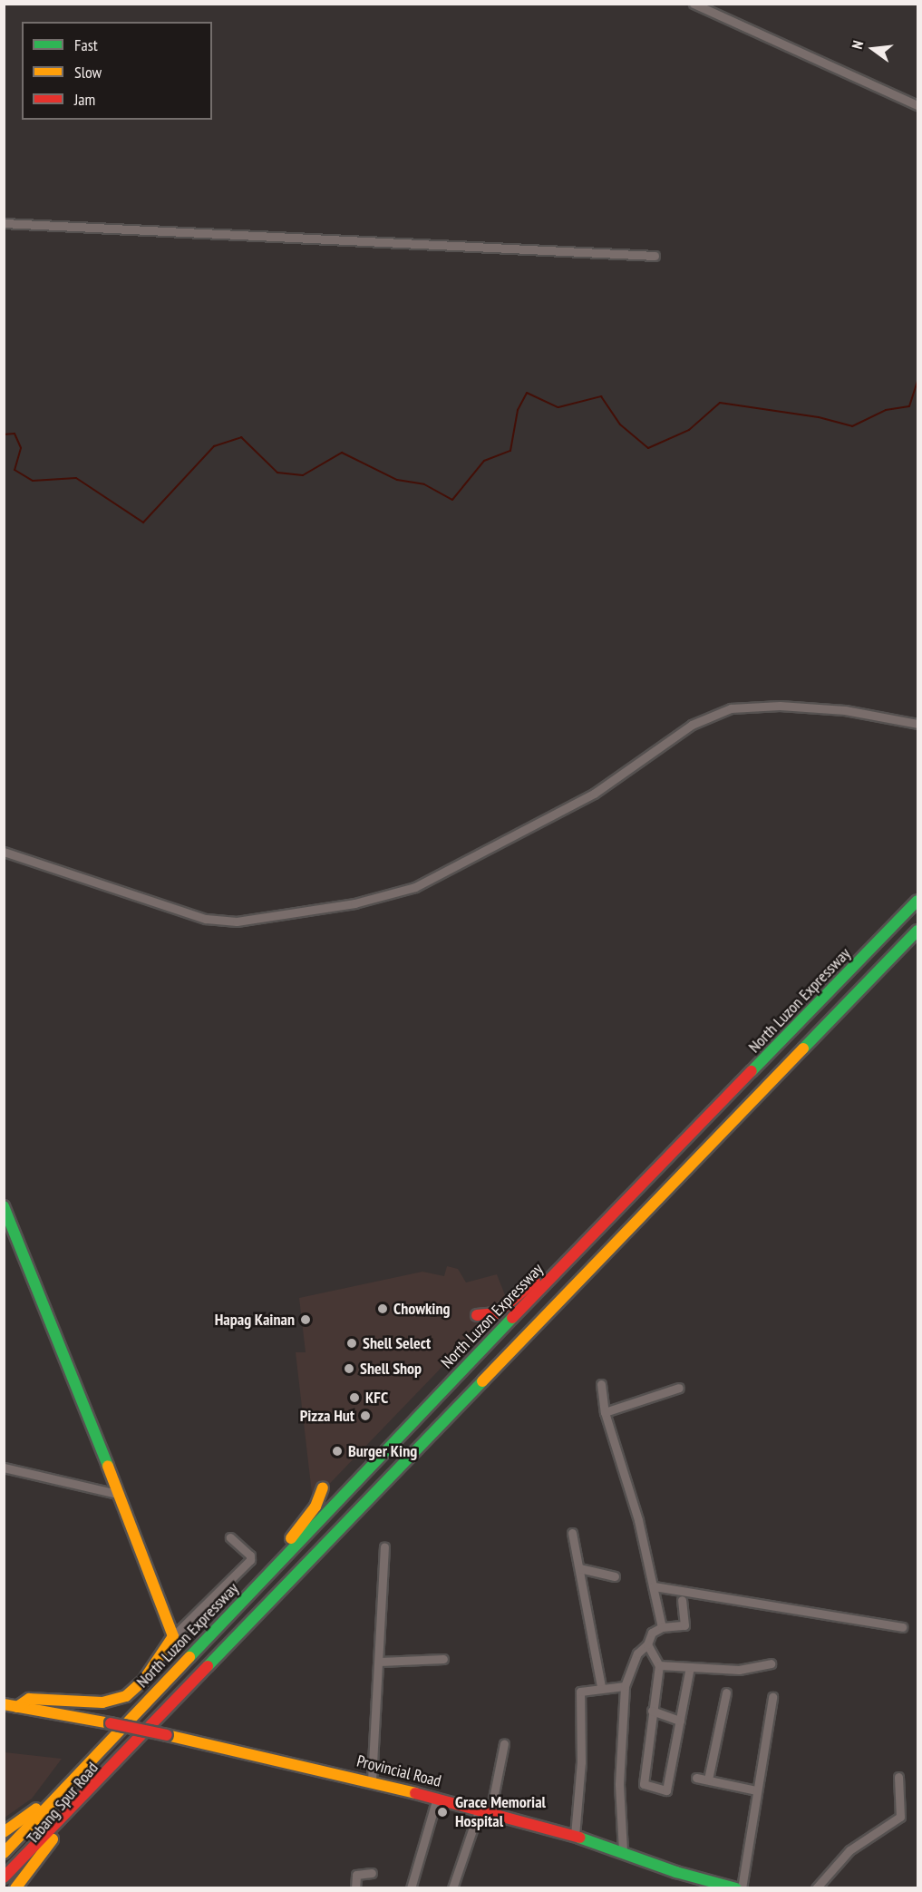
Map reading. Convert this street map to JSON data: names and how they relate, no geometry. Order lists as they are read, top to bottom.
{
  "streets": {
    "main road": ["North Luzon Expressway", "Provincial Road", "Tabang Spur Road"]
  },
  "crossings": [
    ["North Luzon Expressway", "Tabang Spur Road"]
  ],
  "places": [
    "Chowking",
    "Hapag Kainan",
    "Shell Select",
    "Shell Shop",
    "KFC",
    "Pizza Hut",
    "Burger King",
    "Grace Memorial Hospital"
  ],
  "legend": ["Fast", "Slow", "Jam"],
  "north": "left"
}
